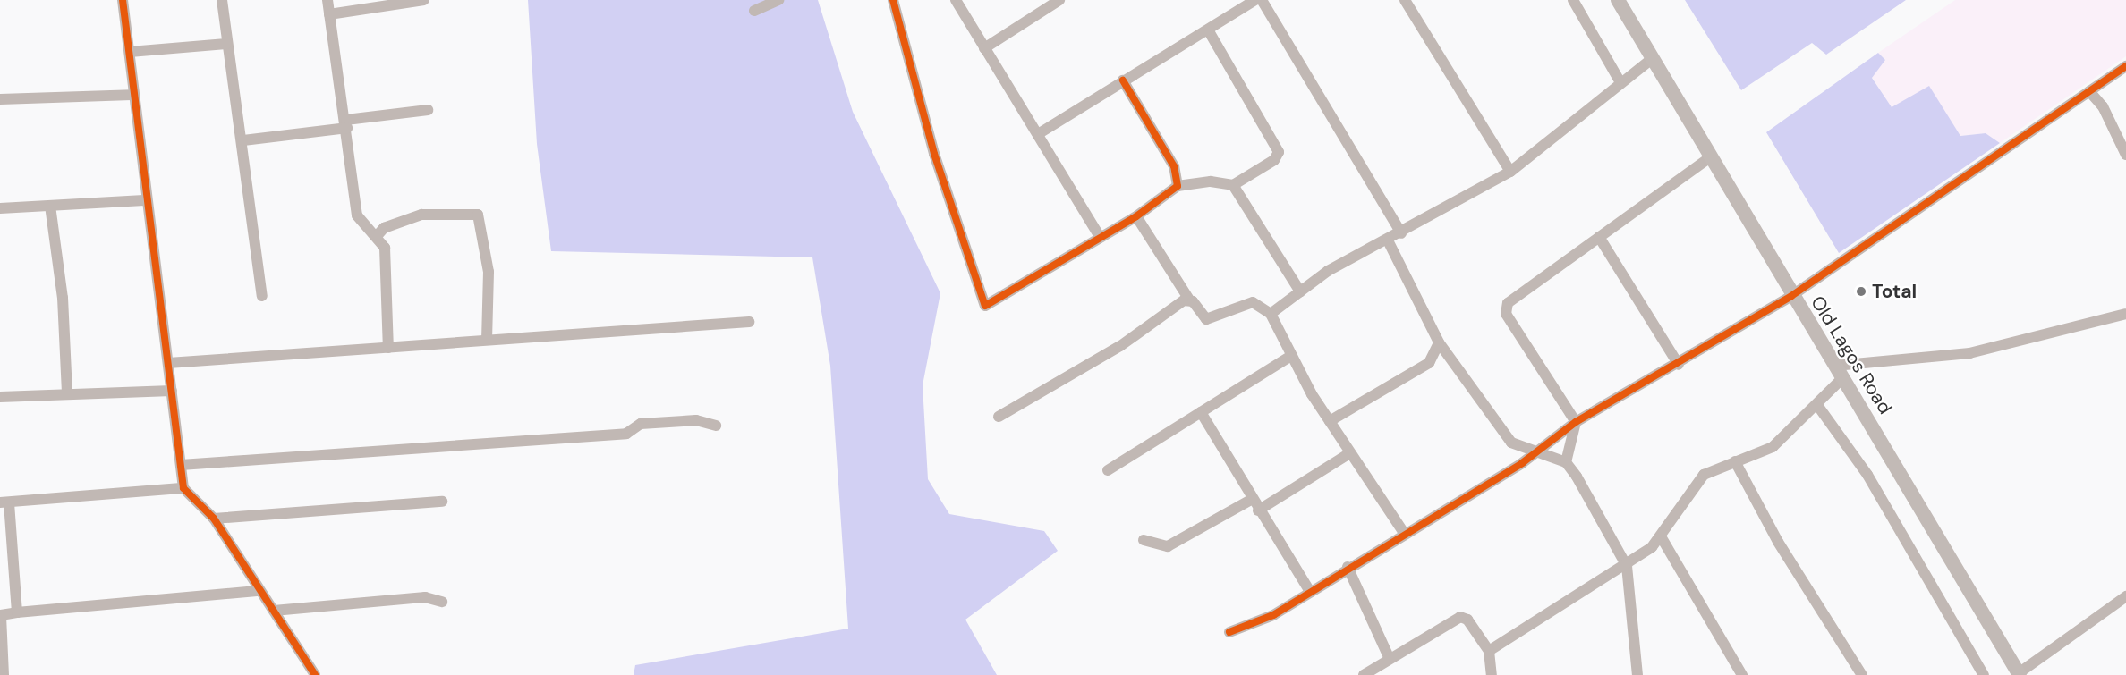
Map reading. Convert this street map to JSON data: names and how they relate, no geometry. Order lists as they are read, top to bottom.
{
  "streets": {
    "main road": ["Old Lagos Road"]
  },
  "places": ["Total"]
}
